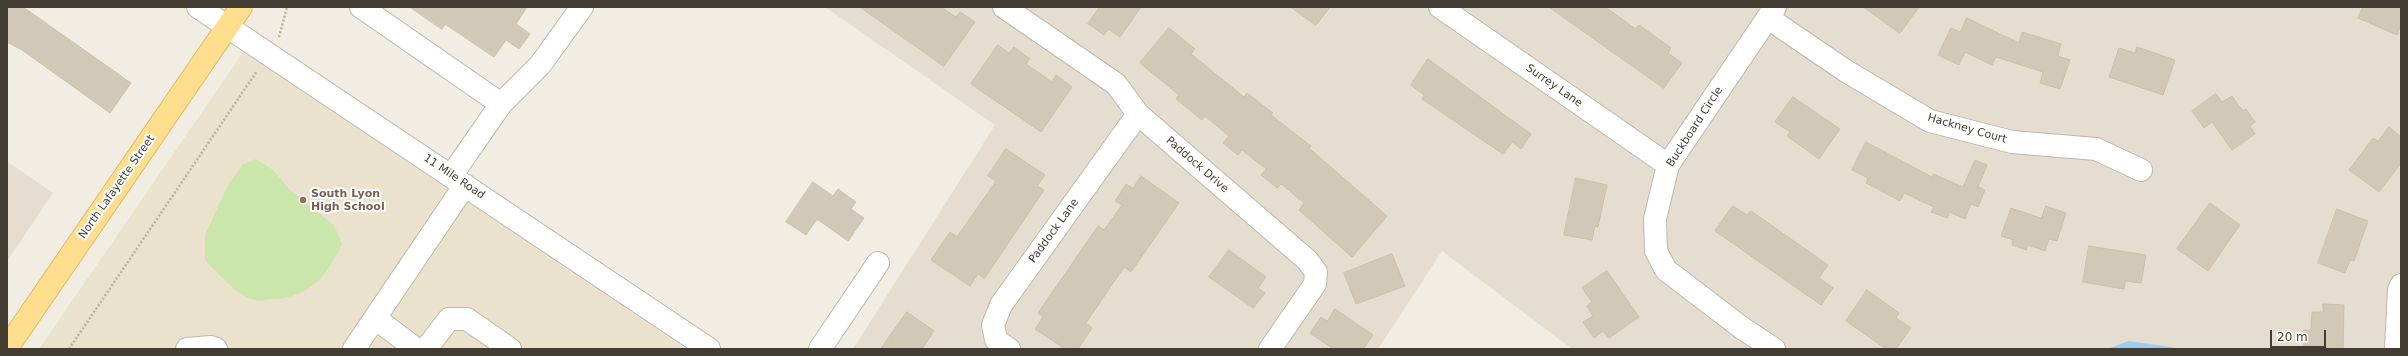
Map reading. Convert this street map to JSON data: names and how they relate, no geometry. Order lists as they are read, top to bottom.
{
  "streets": {
    "main road": ["North Lafayette Street"],
    "street": [
      "Surrey Lane",
      "Buckboard Circle",
      "Hackney Court",
      "Paddock Drive",
      "11 Mile Road",
      "Paddock Lane"
    ]
  },
  "crossings": [
    ["Surrey Lane", "Buckboard Circle"],
    ["Buckboard Circle", "Hackney Court"],
    ["Paddock Drive", "Paddock Lane"],
    ["11 Mile Road", "North Lafayette Street"]
  ],
  "places": ["South Lyon High School"],
  "scale_bar": "20 m"
}
